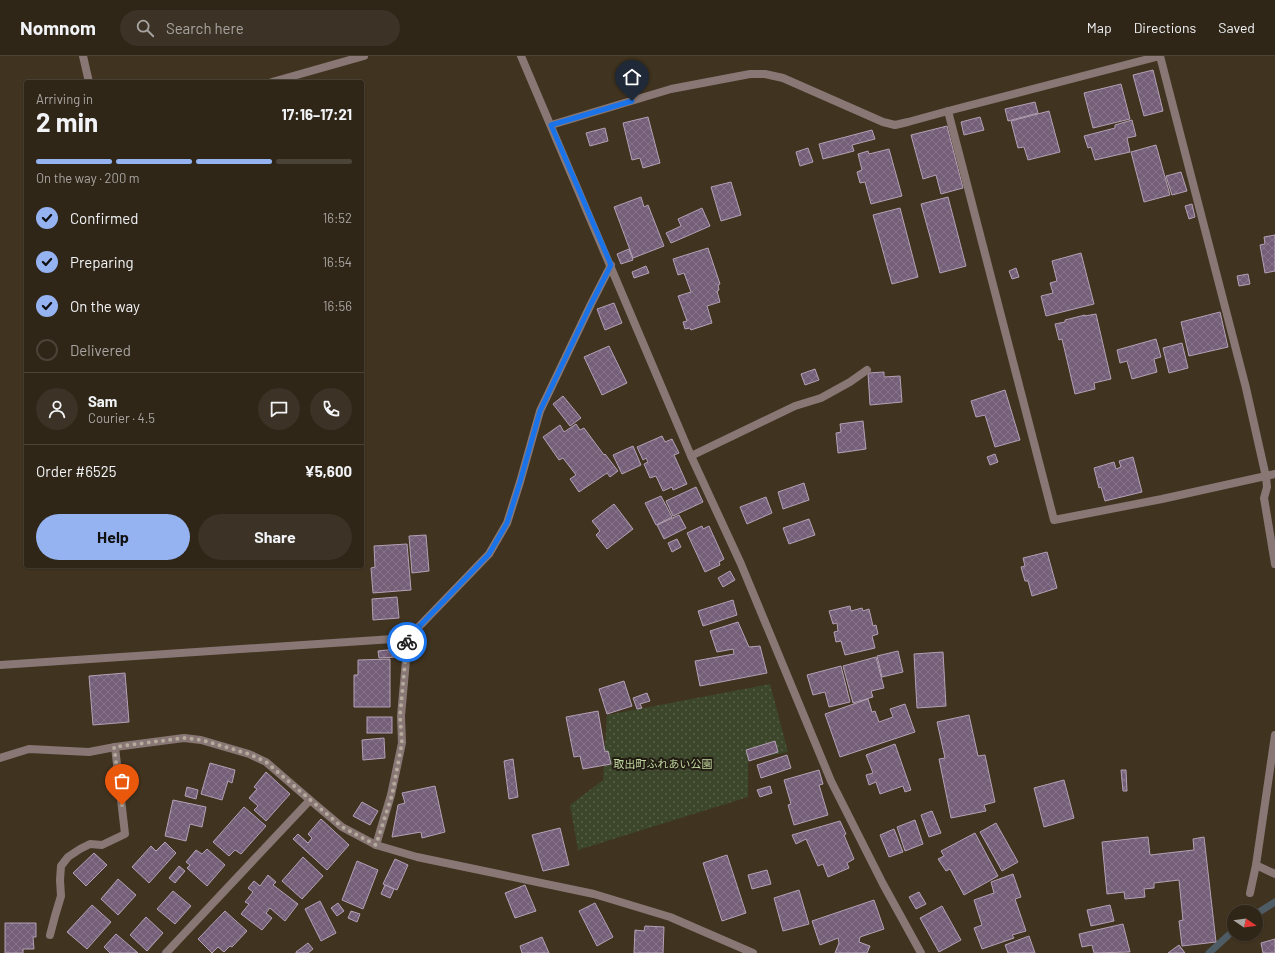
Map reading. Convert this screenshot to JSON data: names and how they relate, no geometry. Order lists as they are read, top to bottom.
{
  "parks": ["取出町ふれあい公園"],
  "north": "right",
  "page": {
    "header": "Nomnom",
    "search": "Search here",
    "nav": ["Map", "Directions", "Saved"],
    "heading": ["2 min", "Arriving in", "17:16–17:21"],
    "panel": [
      "Sam",
      "Courier · 4.5",
      "Order #6525",
      "¥5,600"
    ],
    "bar": "On the way · 200 m",
    "list": [
      ["Confirmed", "16:52"],
      ["Preparing", "16:54"],
      ["On the way", "16:56"],
      "Delivered"
    ],
    "buttons": ["Help", "Share"]
  }
}
